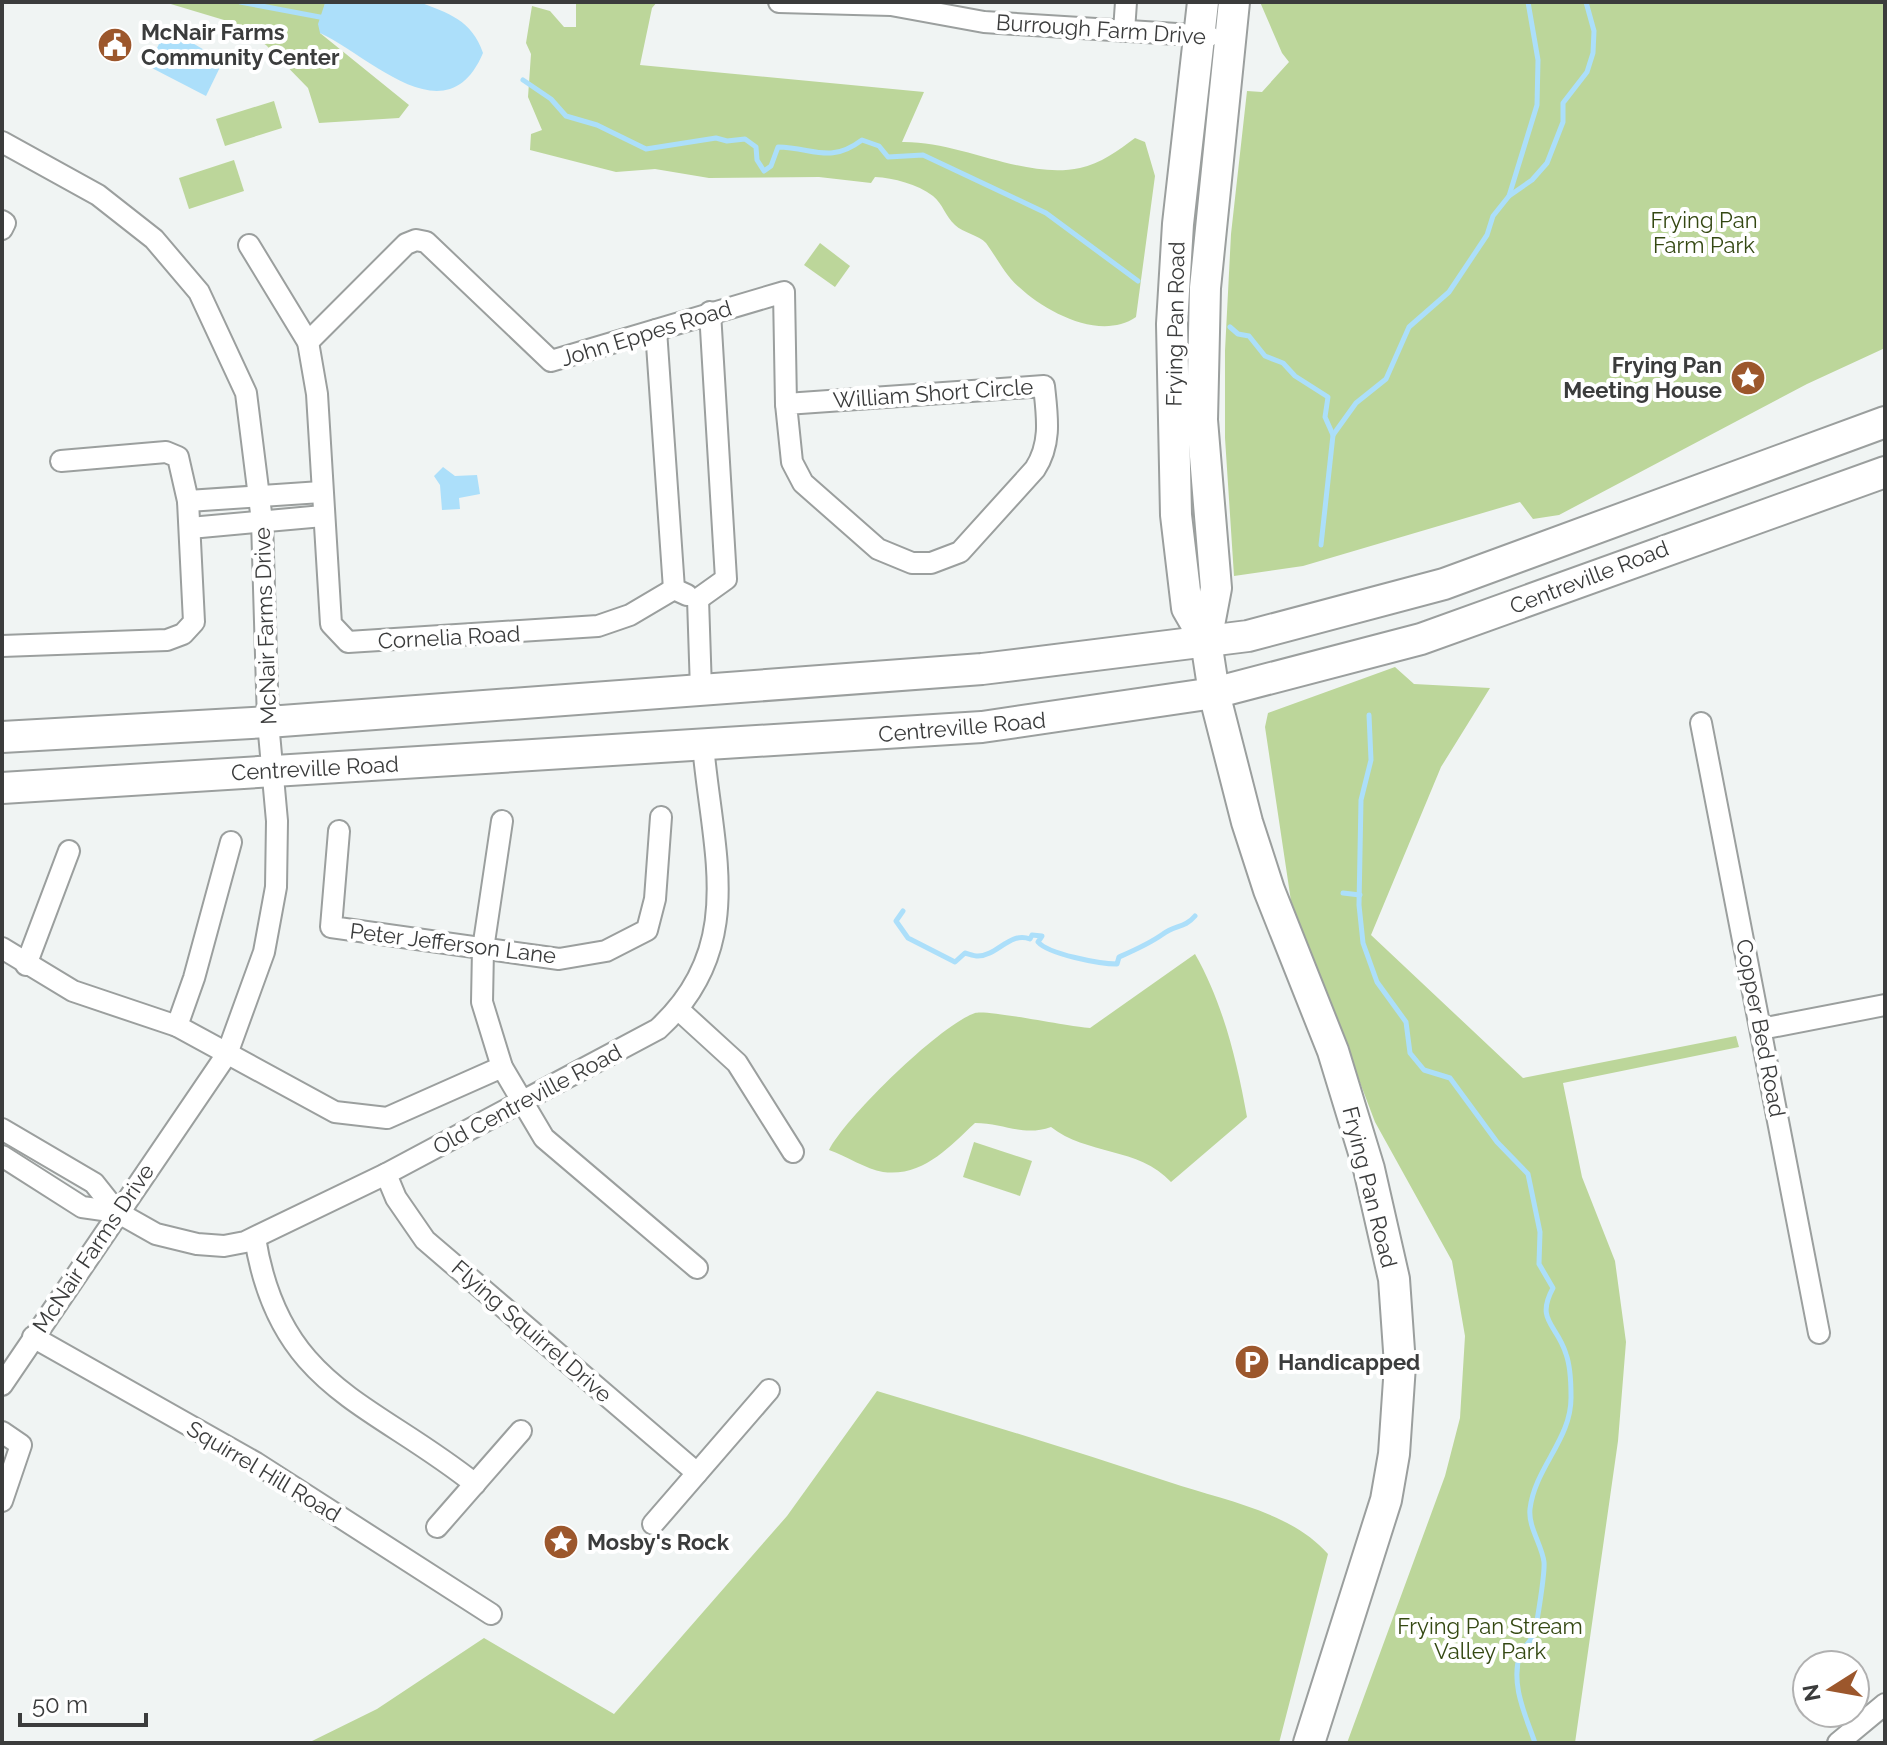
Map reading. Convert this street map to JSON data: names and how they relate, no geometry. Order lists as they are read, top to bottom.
{
  "streets": {
    "main road": ["Frying Pan Road", "Centreville Road"],
    "street": [
      "Burrough Farm Drive",
      "John Eppes Road",
      "William Short Circle",
      "McNair Farms Drive",
      "Cornelia Road",
      "Peter Jefferson Lane",
      "Copper Bed Road",
      "Old Centreville Road",
      "Flying Squirrel Drive",
      "Squirrel Hill Road"
    ]
  },
  "crossings": [
    ["Burrough Farm Drive", "Frying Pan Road"],
    ["Frying Pan Road", "Centreville Road"],
    ["John Eppes Road", "William Short Circle"],
    ["John Eppes Road", "Cornelia Road"],
    ["Centreville Road", "McNair Farms Drive"],
    ["Centreville Road", "Old Centreville Road"],
    ["McNair Farms Drive", "Old Centreville Road"],
    ["McNair Farms Drive", "Squirrel Hill Road"],
    ["Old Centreville Road", "Flying Squirrel Drive"]
  ],
  "parks": ["Frying Pan Farm Park", "Frying Pan Stream Valley Park"],
  "places": {
    "public building": ["McNair Farms Community Center"],
    "place": ["Frying Pan Meeting House", "Mosby's Rock"],
    "parking": ["Handicapped"]
  },
  "scale_bar": "50 m",
  "north": "left"
}
